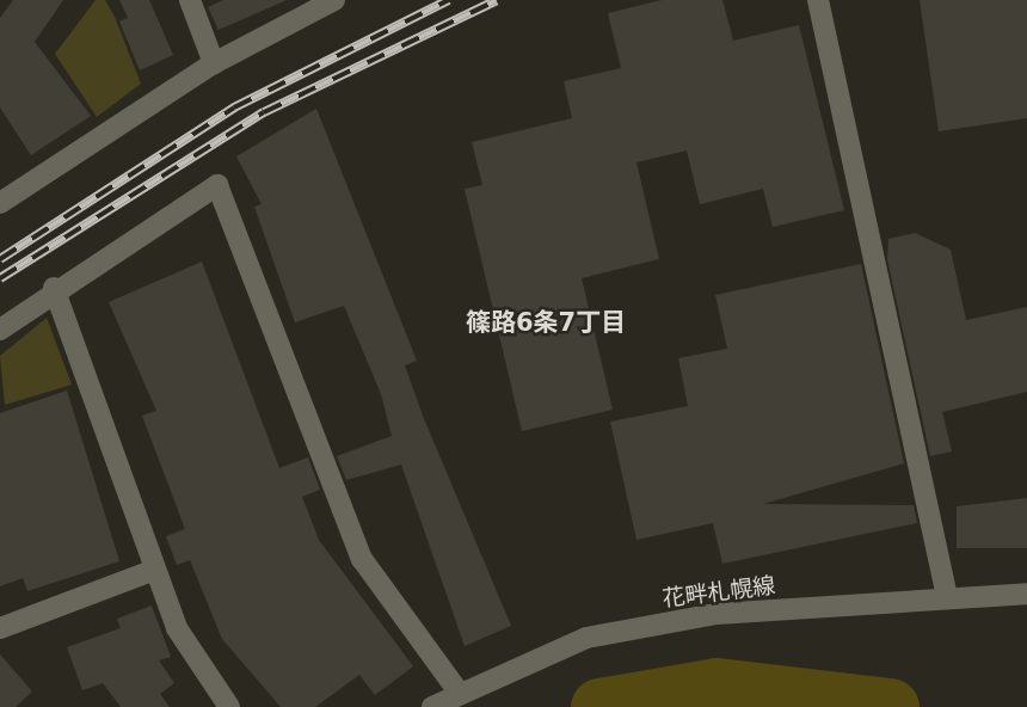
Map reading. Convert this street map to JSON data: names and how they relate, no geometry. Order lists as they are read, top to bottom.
{
  "streets": {
    "street": ["花畔札幌線"]
  },
  "districts": ["篠路6条7丁目"]
}
